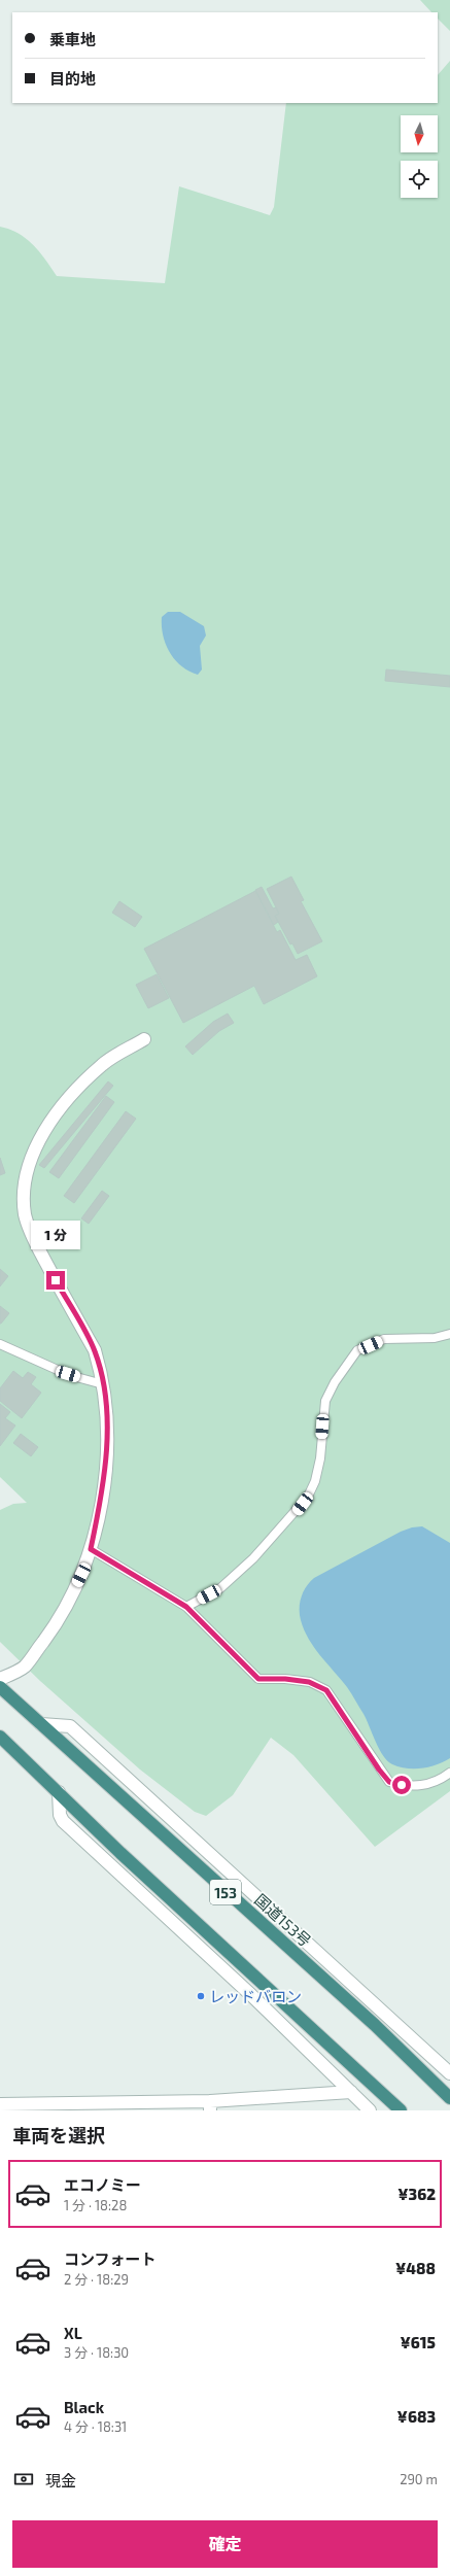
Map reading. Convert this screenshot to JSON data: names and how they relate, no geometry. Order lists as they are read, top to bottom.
{
  "streets": {
    "highway": ["153", "国道153号"]
  },
  "places": ["レッドバロン"],
  "north": "bottom",
  "page": {
    "banner": ["乗車地", "目的地"],
    "bubble": "1 分",
    "heading": "車両を選択",
    "list": [
      {
        "name": "エコノミー",
        "note": "1 分 · 18:28",
        "value": "¥362"
      },
      {
        "name": "コンフォート",
        "note": "2 分 · 18:29",
        "value": "¥488"
      },
      {
        "name": "XL",
        "note": "3 分 · 18:30",
        "value": "¥615"
      },
      {
        "name": "Black",
        "note": "4 分 · 18:31",
        "value": "¥683"
      }
    ],
    "pay": ["現金", "290 m"],
    "buttons": "確定"
  }
}
